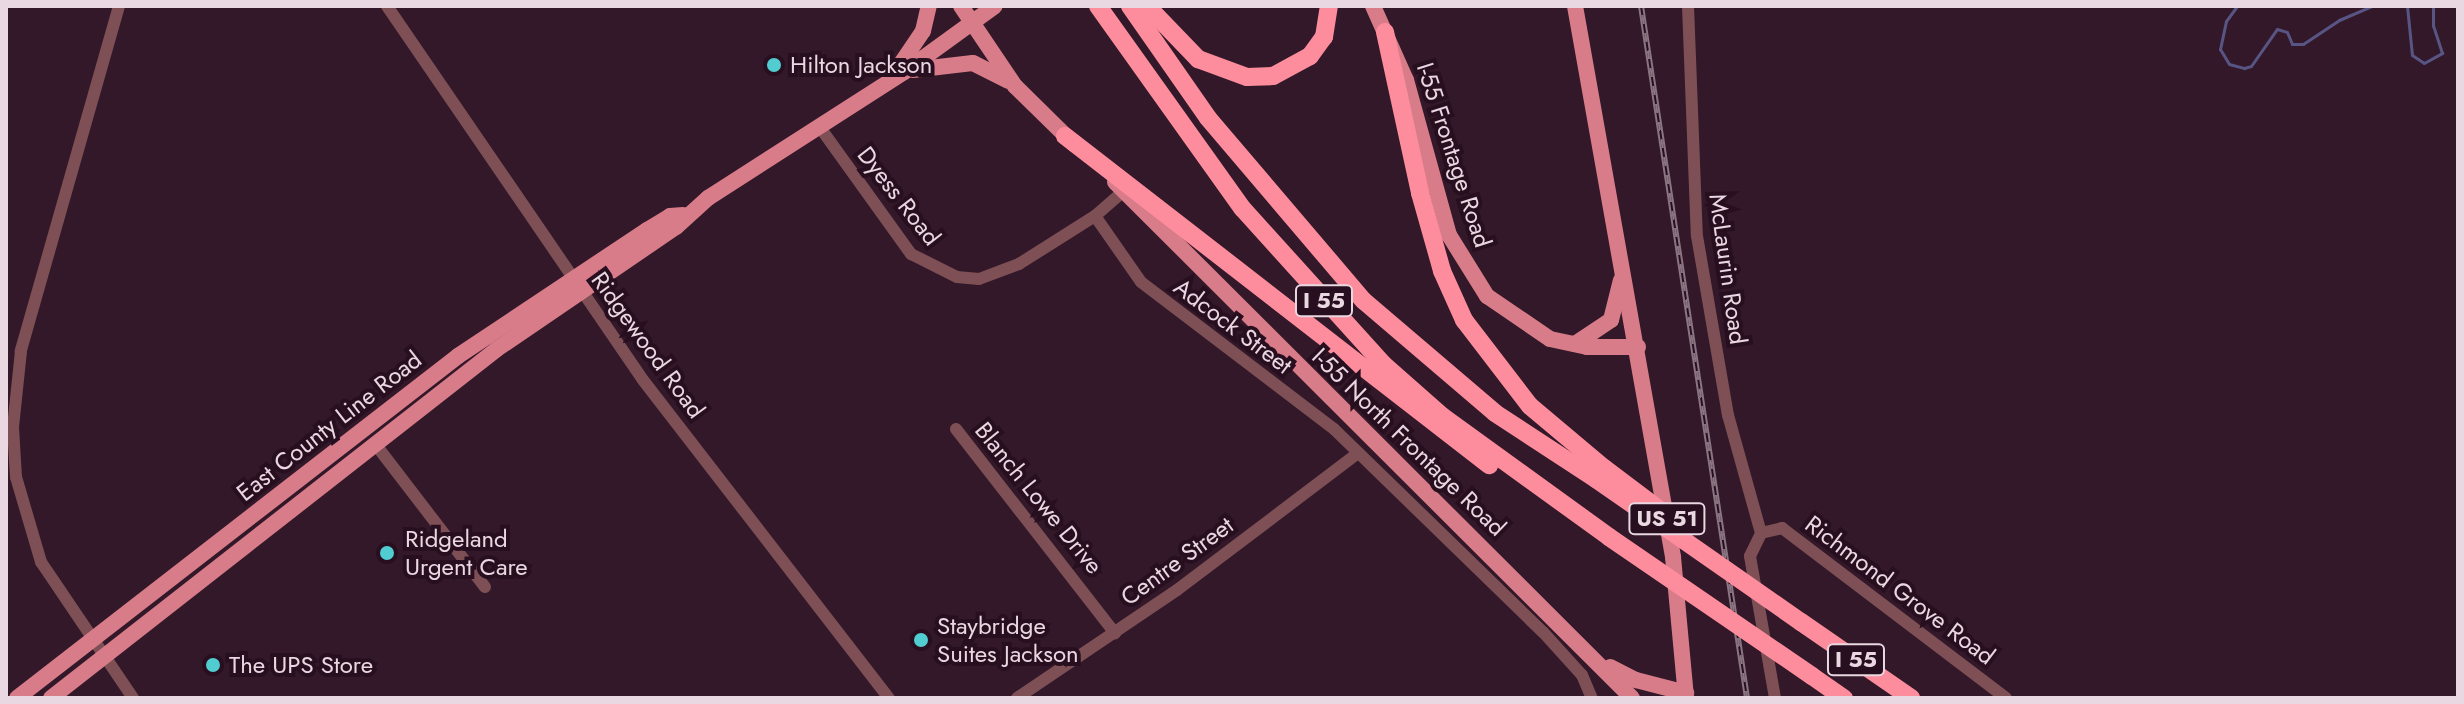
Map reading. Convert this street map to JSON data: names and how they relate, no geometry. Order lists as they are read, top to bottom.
{
  "streets": {
    "highway": ["I 55"],
    "main road": [
      "I-55 Frontage Road",
      "East County Line Road",
      "I-55 North Frontage Road",
      "US 51"
    ],
    "street": [
      "Dyess Road",
      "McLaurin Road",
      "Adcock Street",
      "Ridgewood Road",
      "Blanch Lowe Drive",
      "Centre Street",
      "Richmond Grove Road"
    ]
  },
  "crossings": [
    ["I-55 Frontage Road", "US 51"],
    ["Dyess Road", "Adcock Street"],
    ["Dyess Road", "East County Line Road"],
    ["Dyess Road", "I-55 North Frontage Road"],
    ["McLaurin Road", "Richmond Grove Road"],
    ["Adcock Street", "Centre Street"],
    ["Ridgewood Road", "East County Line Road"],
    ["East County Line Road", "I-55 North Frontage Road"],
    ["Blanch Lowe Drive", "Centre Street"]
  ],
  "places": [
    "Hilton Jackson",
    "Ridgeland Urgent Care",
    "Staybridge Suites Jackson",
    "The UPS Store"
  ]
}
